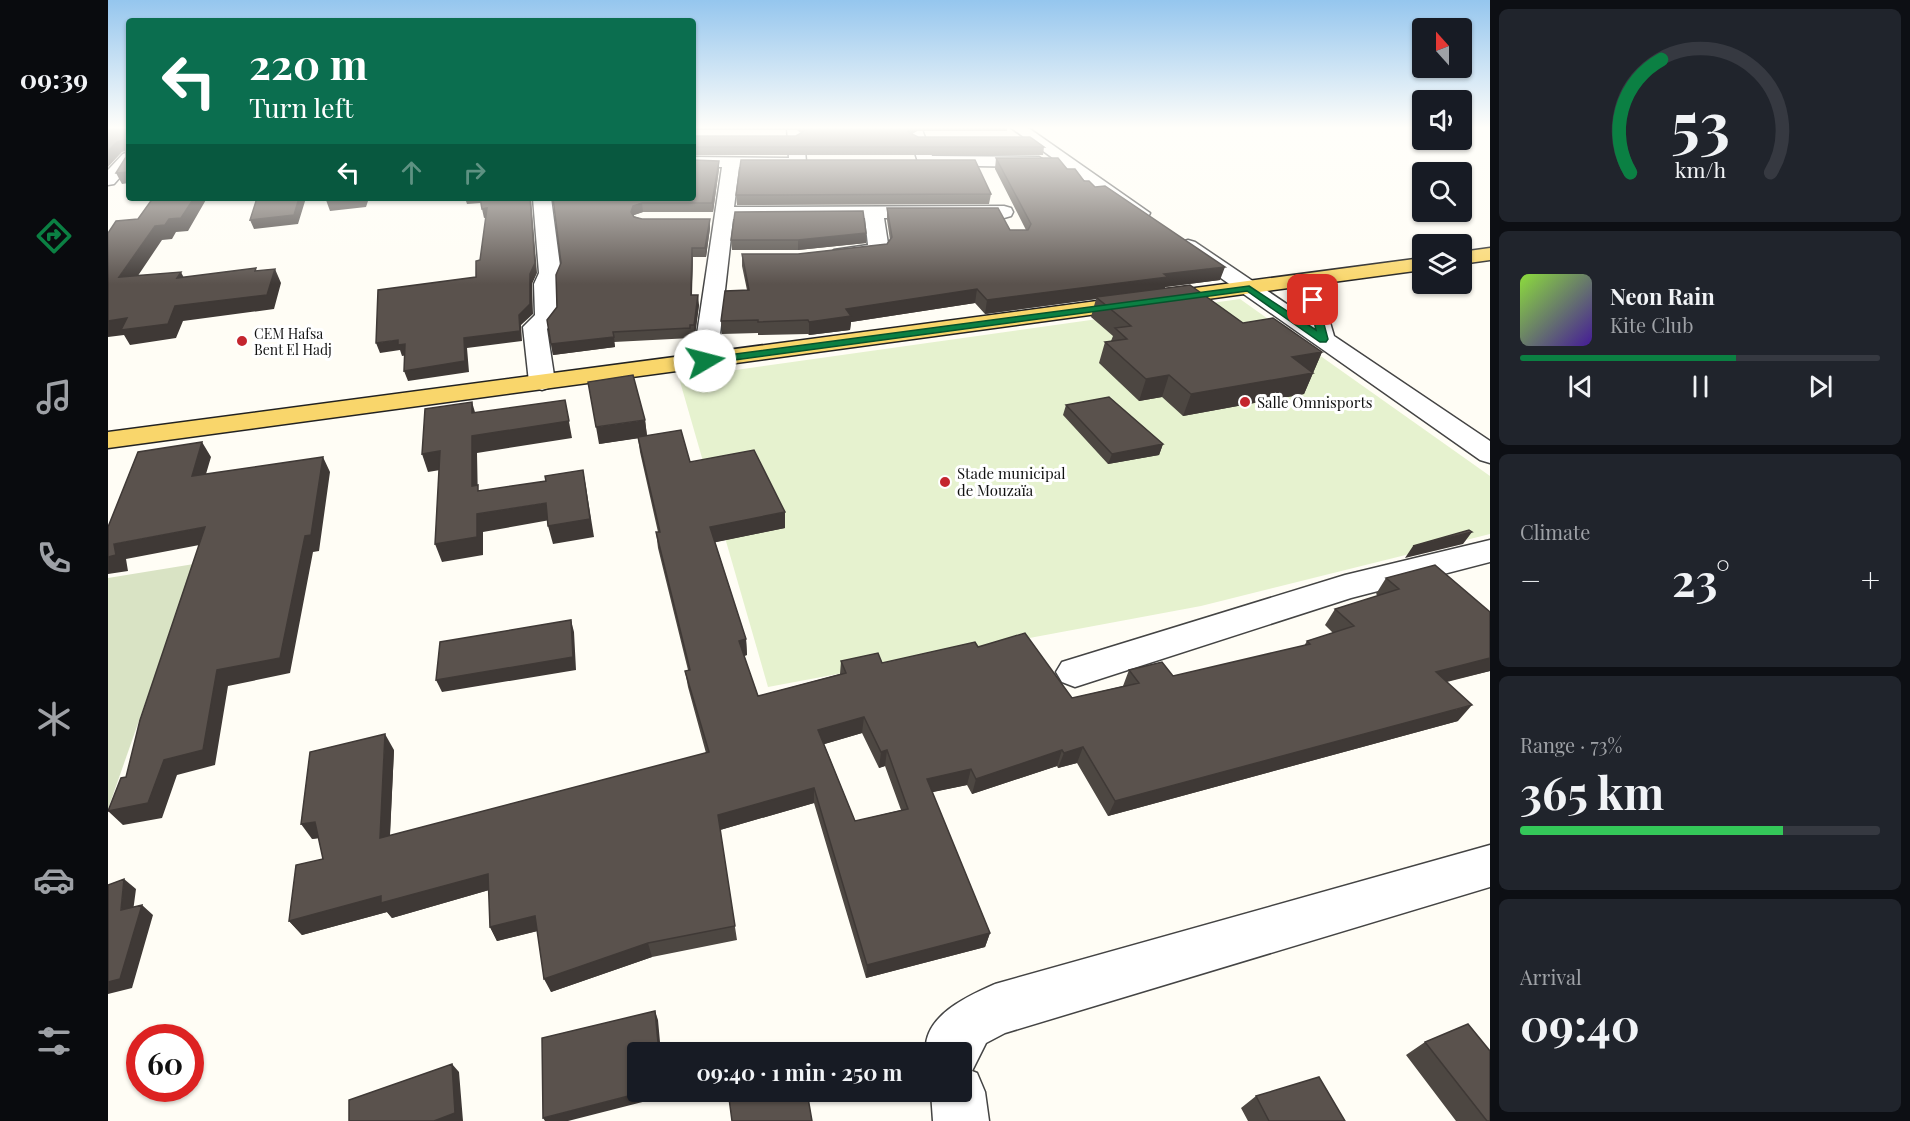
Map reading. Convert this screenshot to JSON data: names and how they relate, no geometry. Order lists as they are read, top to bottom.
{
  "places": ["CEM Hafsa Bent El Hadj", "Salle Omnisports", "Stade municipal de Mouzaïa"],
  "north": "top",
  "page": {
    "tabs": "09:39",
    "turn": ["220 m", "Turn left"],
    "song": ["Neon Rain", "Kite Club"],
    "tile": [
      "Climate",
      ["Range · 73%", "365 km"],
      ["Arrival", "09:40"]
    ],
    "heat": ["−", "23°", "+"],
    "limit": "60",
    "trip": "09:40 · 1 min · 250 m",
    "gauge": ["53", "km/h"]
  }
}
